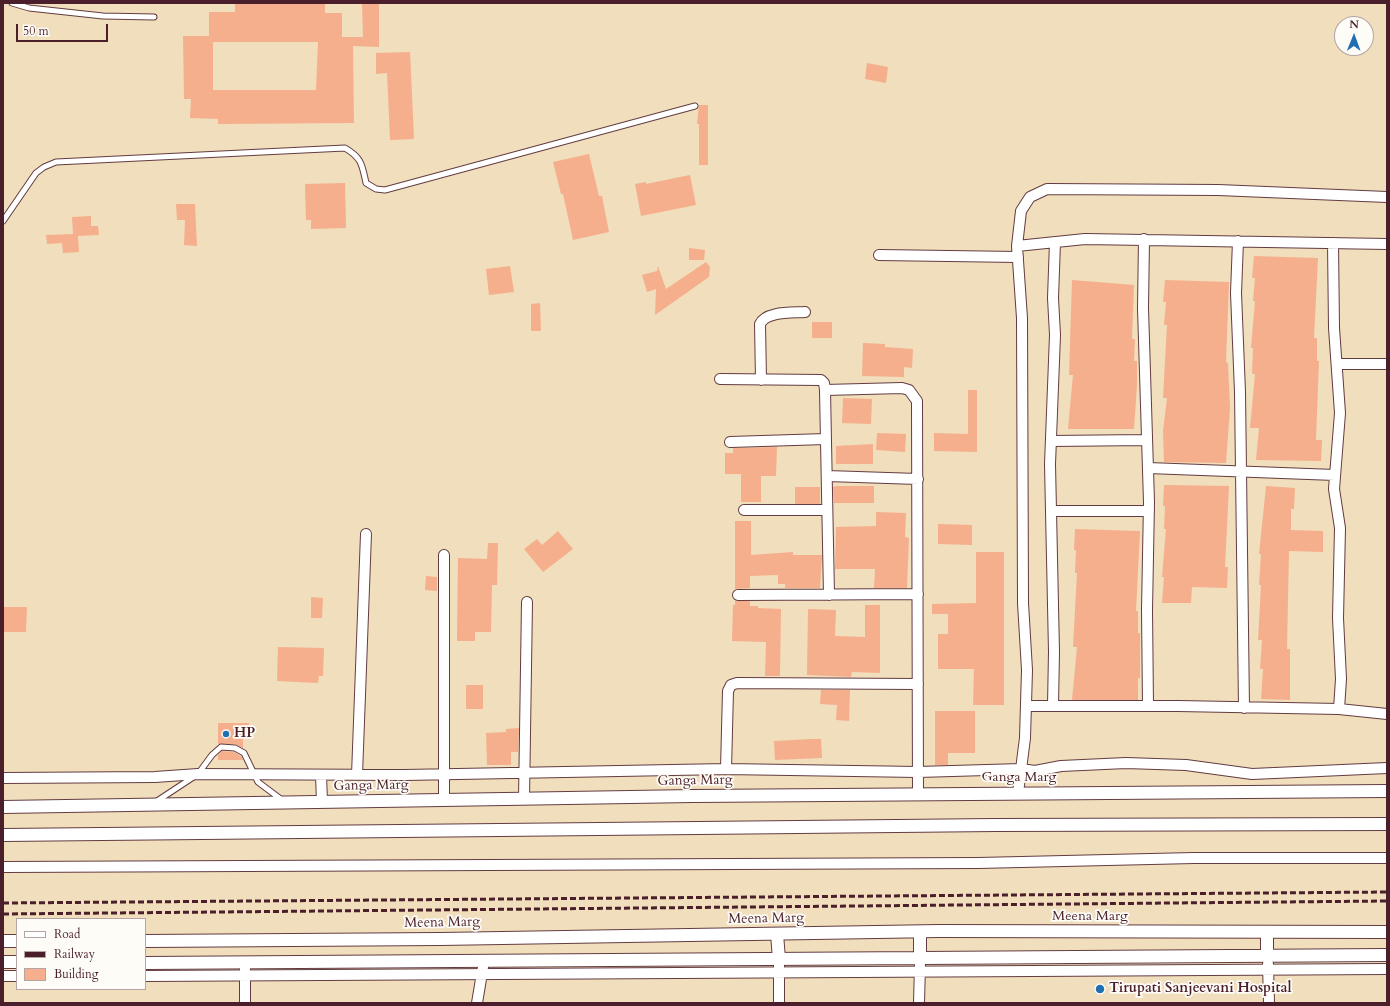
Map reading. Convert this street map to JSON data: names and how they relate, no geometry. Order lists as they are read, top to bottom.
{
  "streets": {
    "street": ["Ganga Marg", "Meena Marg"]
  },
  "places": ["HP", "Tirupati Sanjeevani Hospital"],
  "legend": ["Road", "Railway", "Building"],
  "scale_bar": "50 m",
  "north": "top"
}
